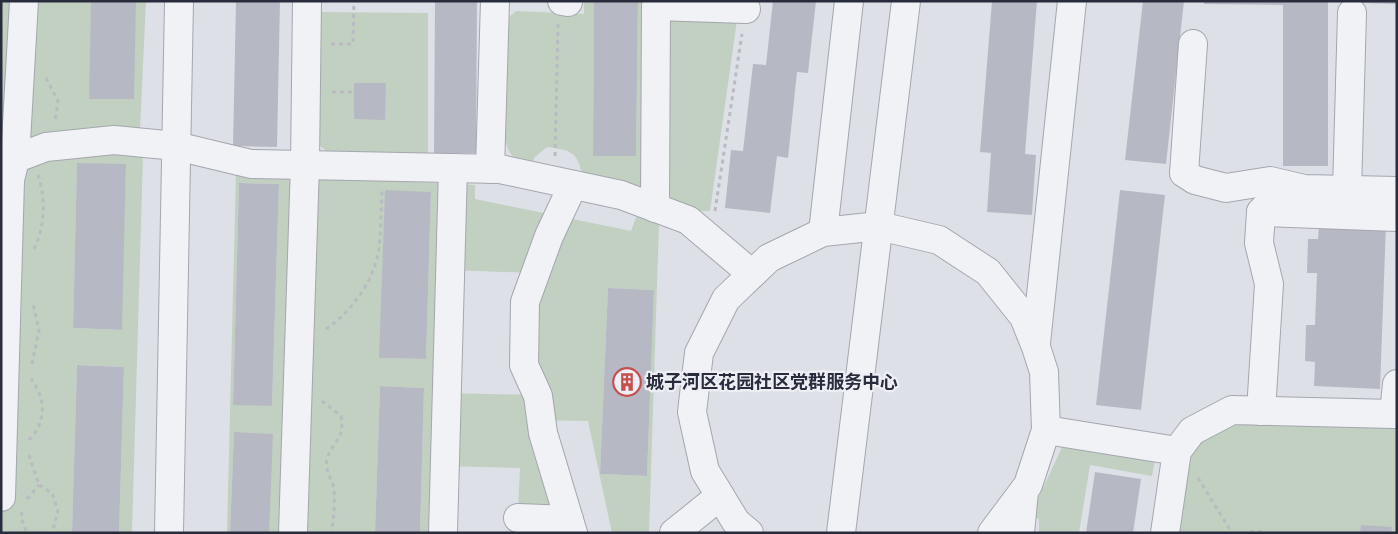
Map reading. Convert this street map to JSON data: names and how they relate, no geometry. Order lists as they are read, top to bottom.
{
  "places": {
    "building": ["城子河区花园社区党群服务中心"]
  }
}
